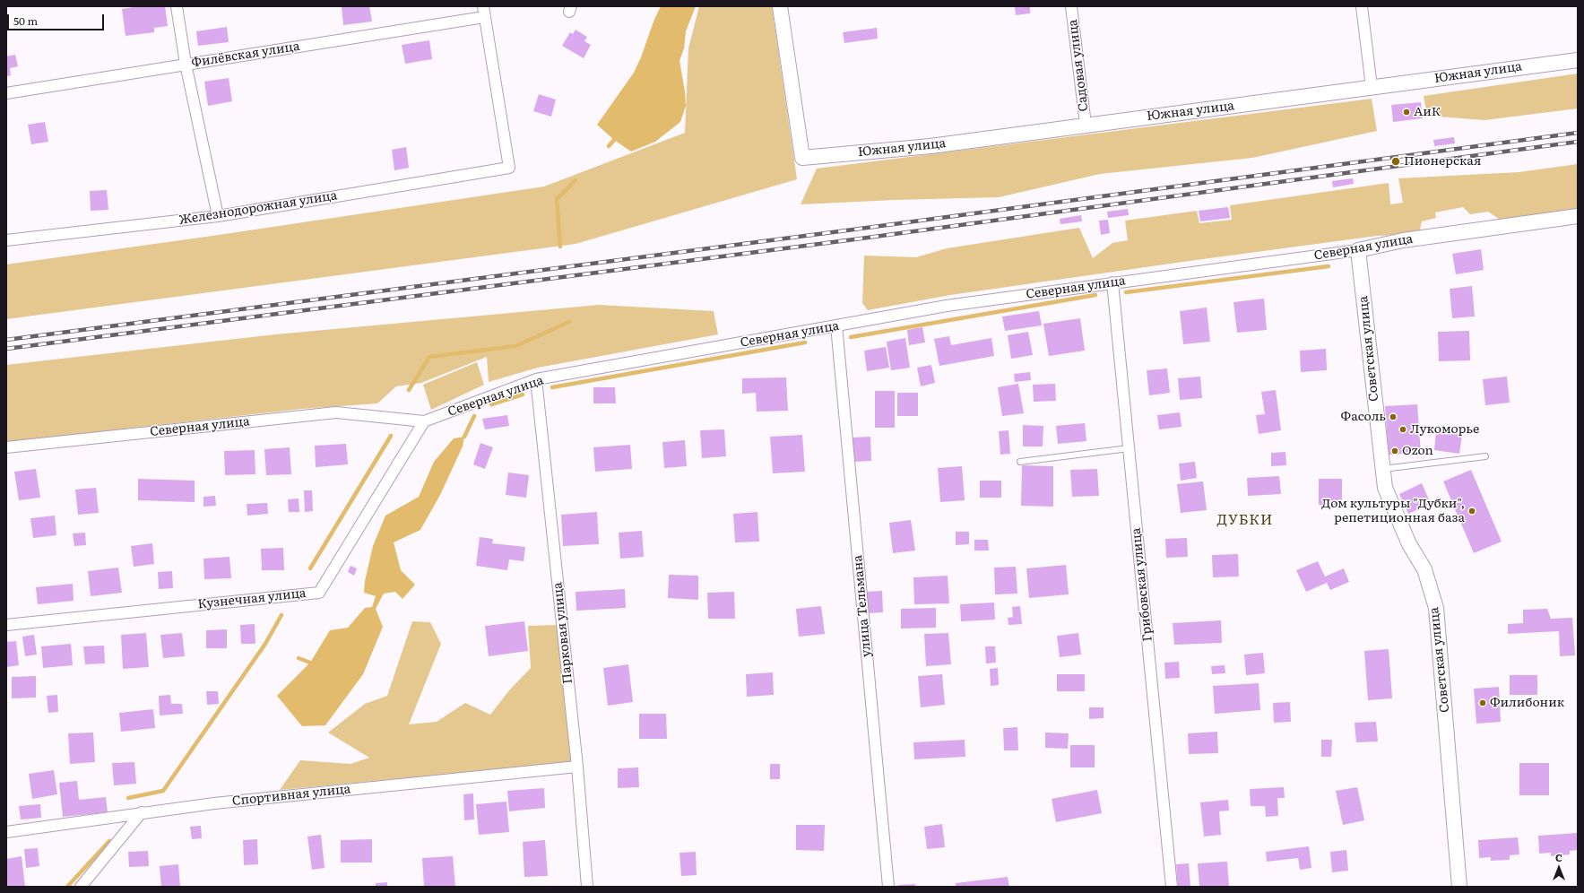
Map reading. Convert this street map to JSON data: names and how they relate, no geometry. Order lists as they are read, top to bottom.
{
  "streets": {
    "street": [
      "Филёвская улица",
      "Садовая улица",
      "Южная улица",
      "Железнодорожная улица",
      "Северная улица",
      "Советская улица",
      "Грибовская улица",
      "Кузнечная улица",
      "улица Тельмана",
      "Парковая улица",
      "Спортивная улица"
    ]
  },
  "crossings": [
    ["Филёвская улица", "Железнодорожная улица"],
    ["Садовая улица", "Южная улица"],
    ["Северная улица", "Советская улица"],
    ["Северная улица", "Грибовская улица"],
    ["Северная улица", "Кузнечная улица"],
    ["Северная улица", "улица Тельмана"],
    ["Северная улица", "Парковая улица"],
    ["Парковая улица", "Спортивная улица"]
  ],
  "districts": ["ДУБКИ"],
  "places": [
    "АиК",
    "Пионерская",
    "Фасоль",
    "Лукоморье",
    "Ozon",
    "Дом культуры \"Дубки\", репетиционная база",
    "Филибоник"
  ],
  "scale_bar": "50 m",
  "north": "top"
}
